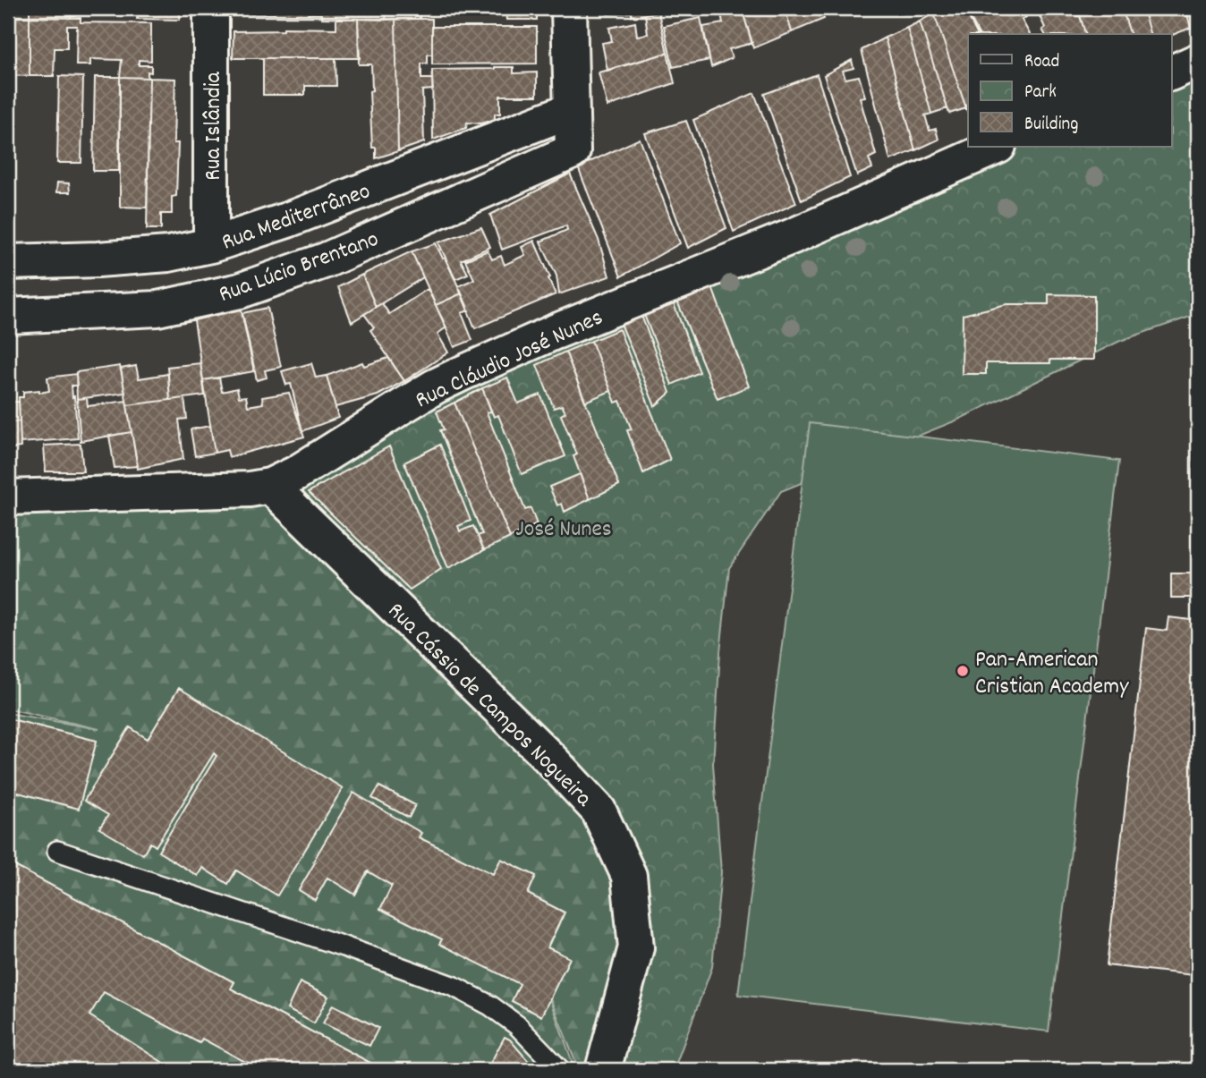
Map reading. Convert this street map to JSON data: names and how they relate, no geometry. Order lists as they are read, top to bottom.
{
  "streets": {
    "street": [
      "Rua Islândia",
      "Rua Mediterrâneo",
      "Rua Lúcio Brentano",
      "Rua Cláudio José Nunes",
      "Rua Cássio de Campos Nogueira"
    ]
  },
  "crossings": [
    ["Rua Islândia", "Rua Mediterrâneo"],
    ["Rua Mediterrâneo", "Rua Lúcio Brentano"],
    ["Rua Cláudio José Nunes", "Rua Cássio de Campos Nogueira"]
  ],
  "parks": ["José Nunes"],
  "places": ["Pan-American Cristian Academy"],
  "legend": ["Road", "Park", "Building"]
}
